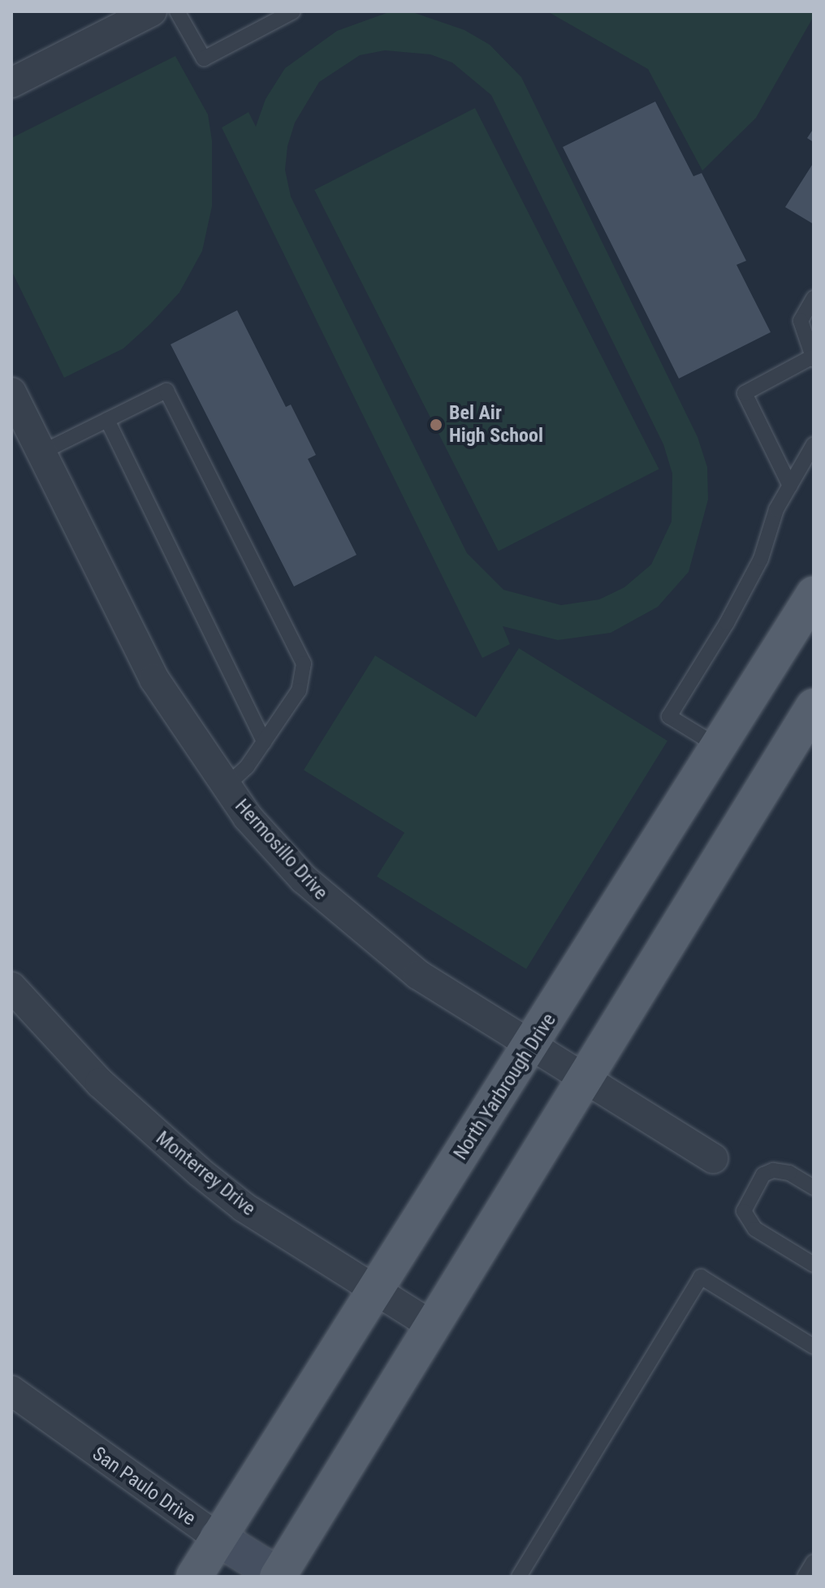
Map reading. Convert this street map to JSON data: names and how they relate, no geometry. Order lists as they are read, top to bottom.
{
  "streets": {
    "main road": ["North Yarbrough Drive"],
    "street": ["Hermosillo Drive", "Monterrey Drive", "San Paulo Drive"]
  },
  "crossings": [
    ["Hermosillo Drive", "North Yarbrough Drive"],
    ["North Yarbrough Drive", "Monterrey Drive"],
    ["North Yarbrough Drive", "San Paulo Drive"]
  ],
  "places": ["Bel Air High School"]
}
